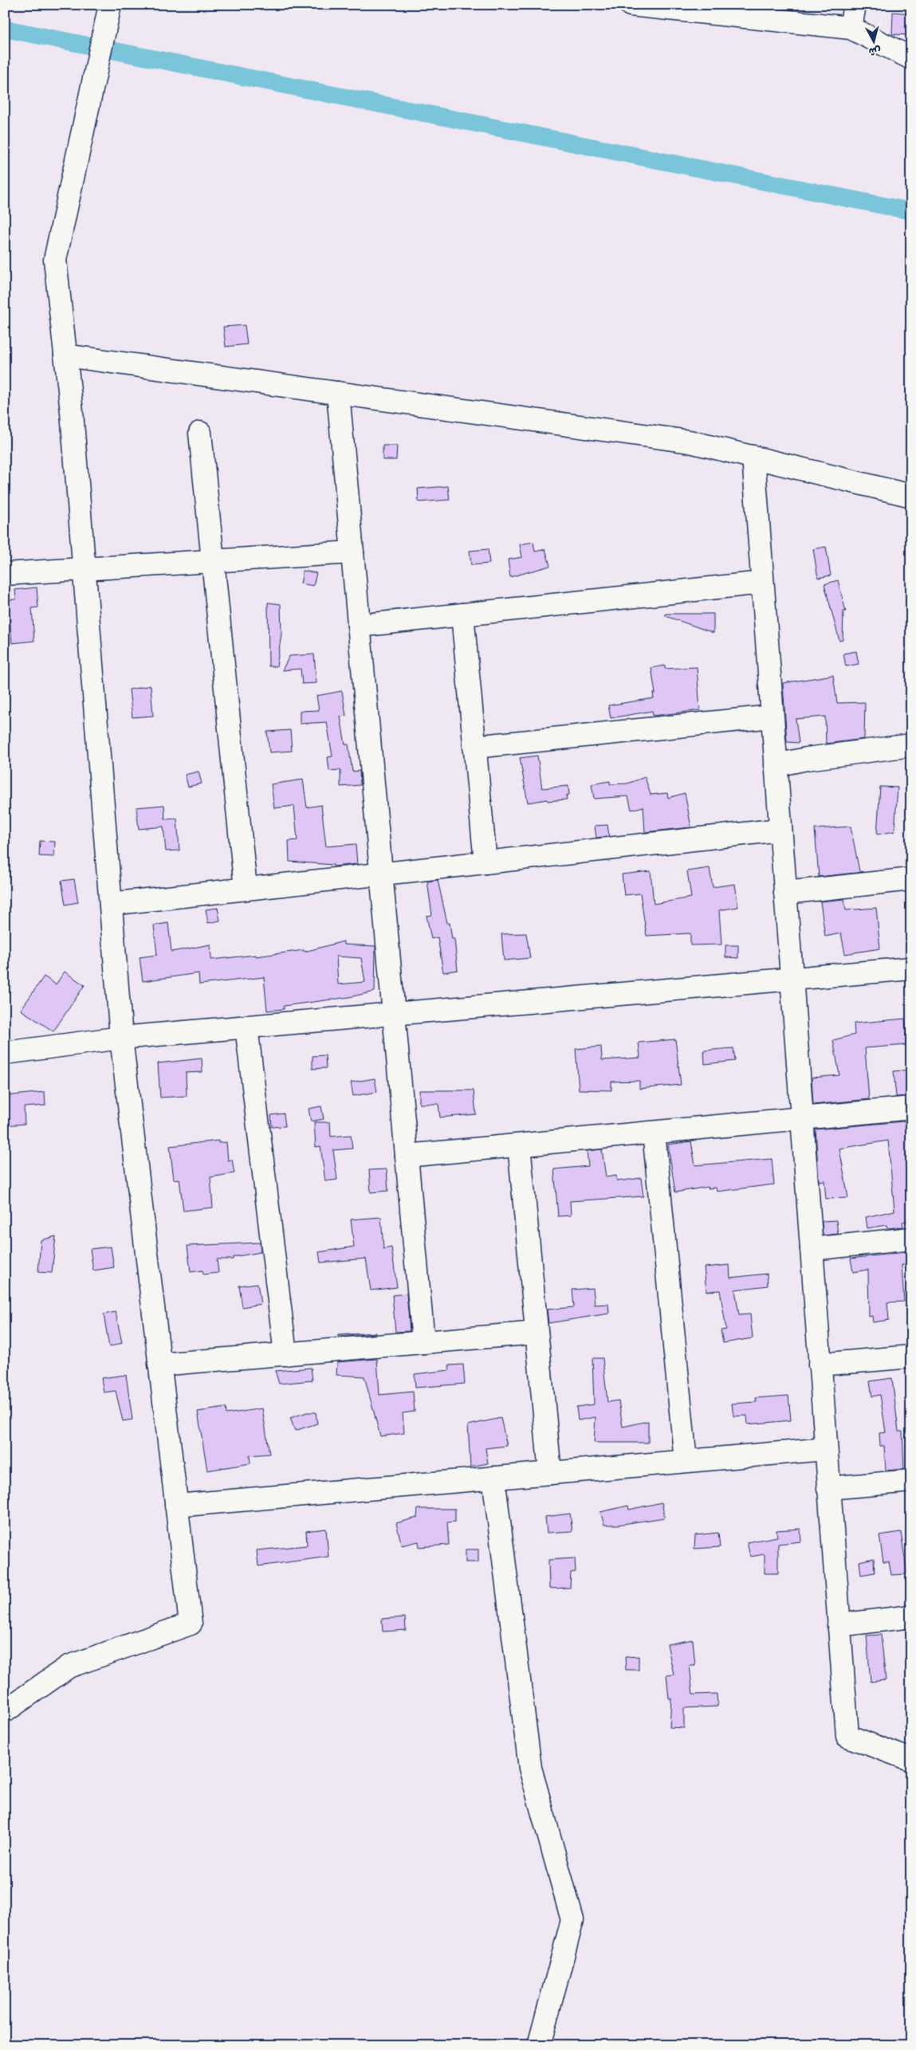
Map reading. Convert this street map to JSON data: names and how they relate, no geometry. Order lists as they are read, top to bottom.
{
  "north": "bottom"
}
